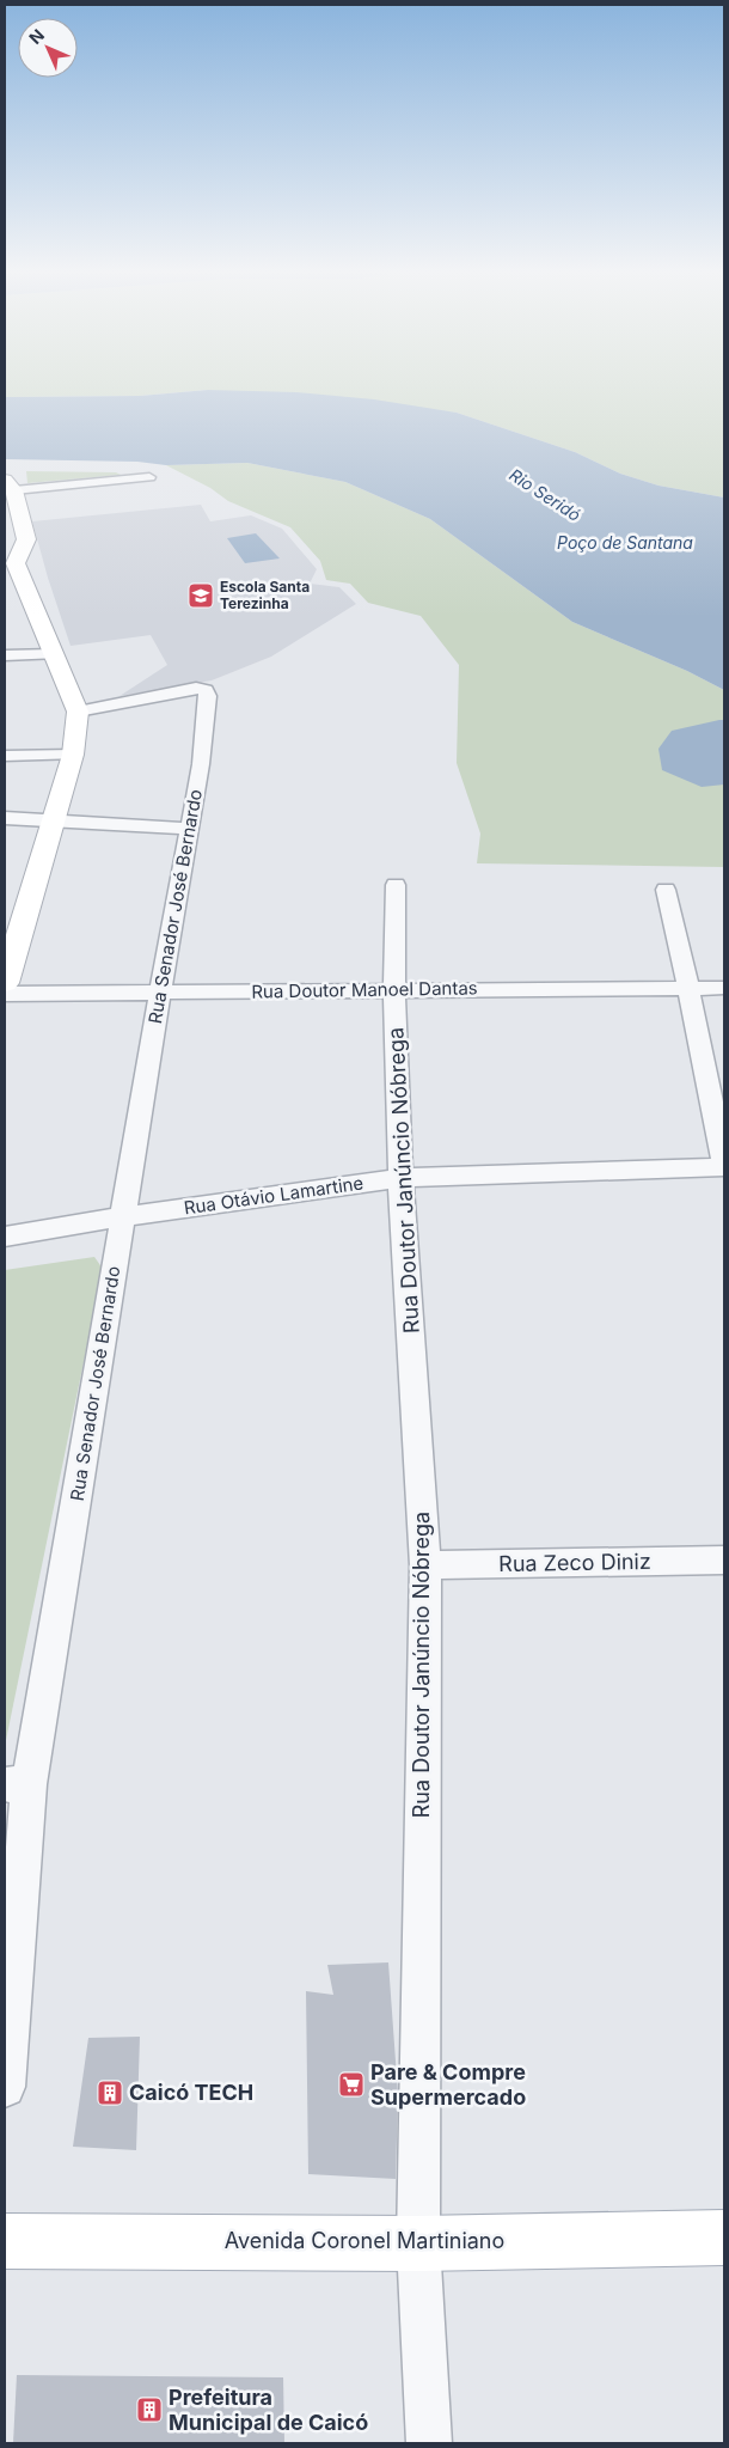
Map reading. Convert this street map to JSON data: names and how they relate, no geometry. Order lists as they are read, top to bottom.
{
  "streets": {
    "main road": ["Avenida Coronel Martiniano"],
    "street": [
      "Rua Senador José Bernardo",
      "Rua Doutor Manoel Dantas",
      "Rua Doutor Janúncio Nóbrega",
      "Rua Otávio Lamartine",
      "Rua Zeco Diniz"
    ]
  },
  "crossings": [
    ["Rua Senador José Bernardo", "Rua Doutor Manoel Dantas"],
    ["Rua Senador José Bernardo", "Rua Otávio Lamartine"],
    ["Rua Doutor Manoel Dantas", "Rua Doutor Janúncio Nóbrega"],
    ["Rua Doutor Janúncio Nóbrega", "Rua Otávio Lamartine"],
    ["Rua Doutor Janúncio Nóbrega", "Rua Zeco Diniz"],
    ["Rua Doutor Janúncio Nóbrega", "Avenida Coronel Martiniano"]
  ],
  "water": ["Rio Seridó", "Poço de Santana"],
  "places": {
    "school or university": ["Escola Santa Terezinha"],
    "supermarket": ["Pare & Compre Supermercado"],
    "building": ["Caicó TECH", "Prefeitura Municipal de Caicó"]
  },
  "north": "top left"
}
